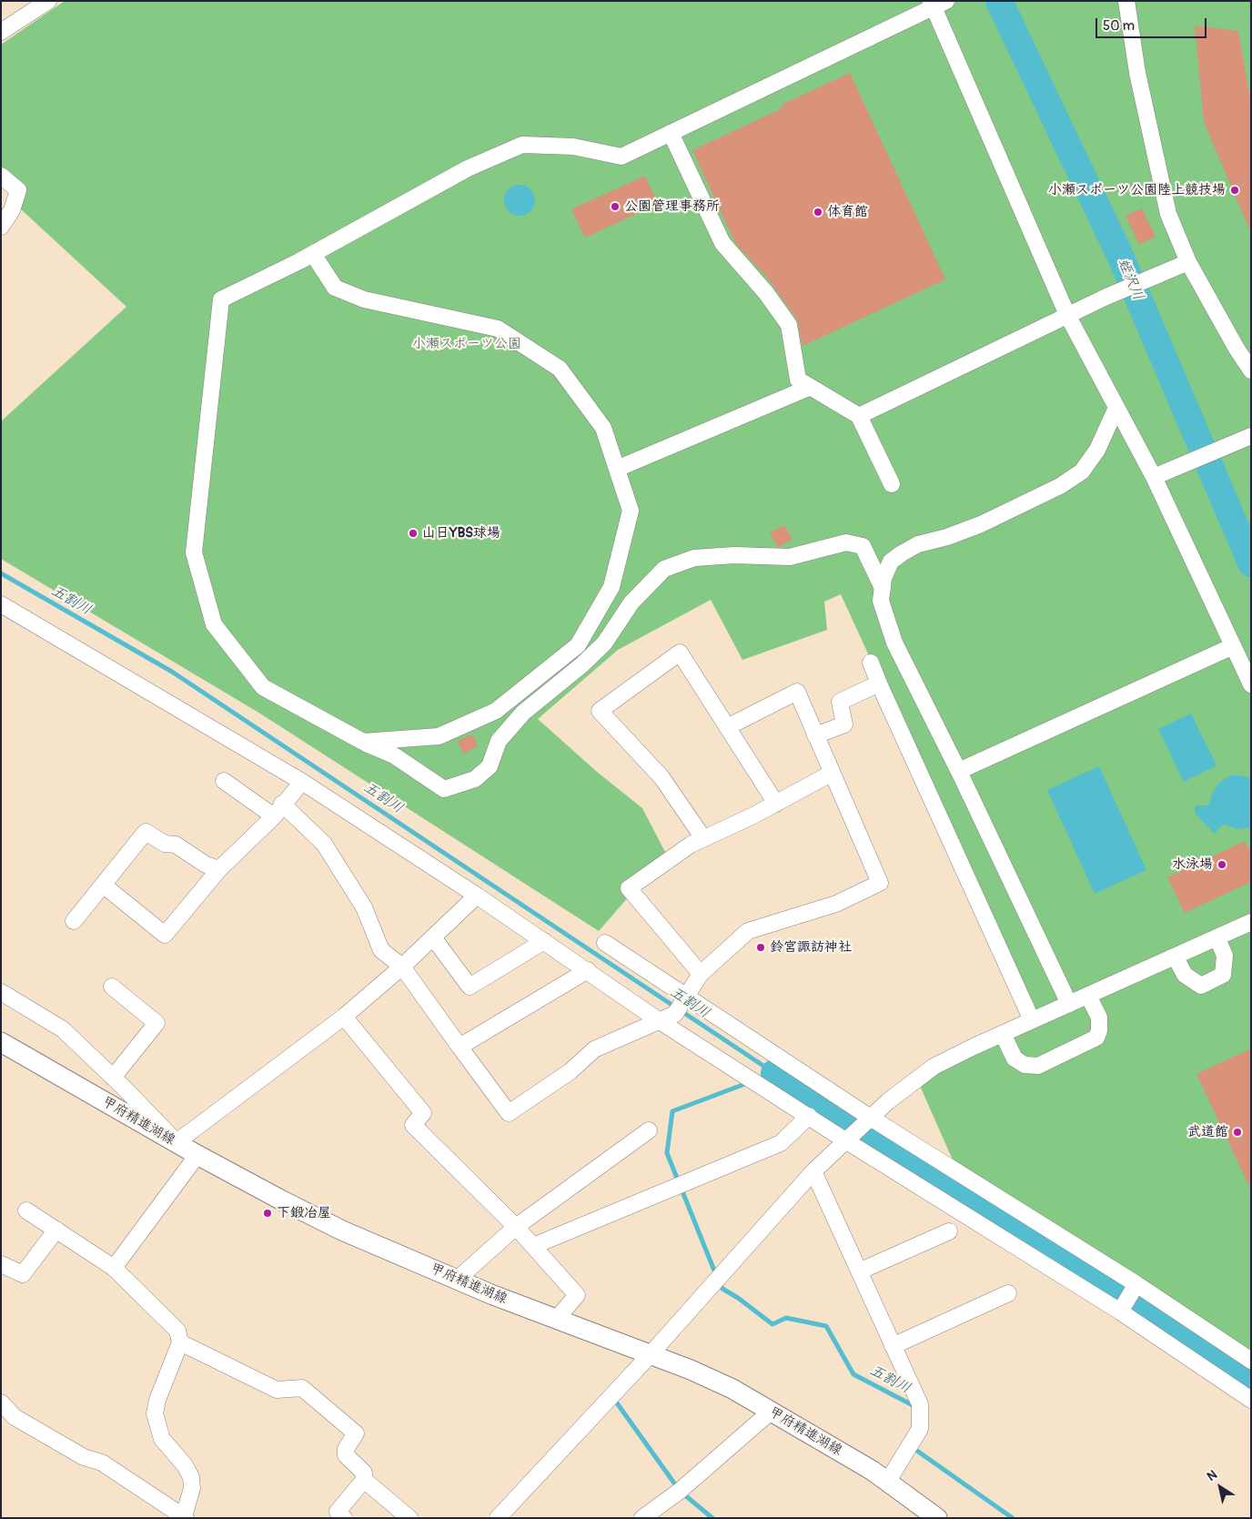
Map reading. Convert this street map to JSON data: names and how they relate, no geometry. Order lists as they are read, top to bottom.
{
  "streets": {
    "main road": ["甲府精進湖線"]
  },
  "water": ["蛭沢川", "五割川"],
  "parks": ["小瀬スポーツ公園"],
  "places": [
    "小瀬スポーツ公園陸上競技場",
    "公園管理事務所",
    "体育館",
    "山日YBS球場",
    "水泳場",
    "鈴宮諏訪神社",
    "武道館",
    "下鍛冶屋"
  ],
  "scale_bar": "50 m",
  "north": "top left"
}
